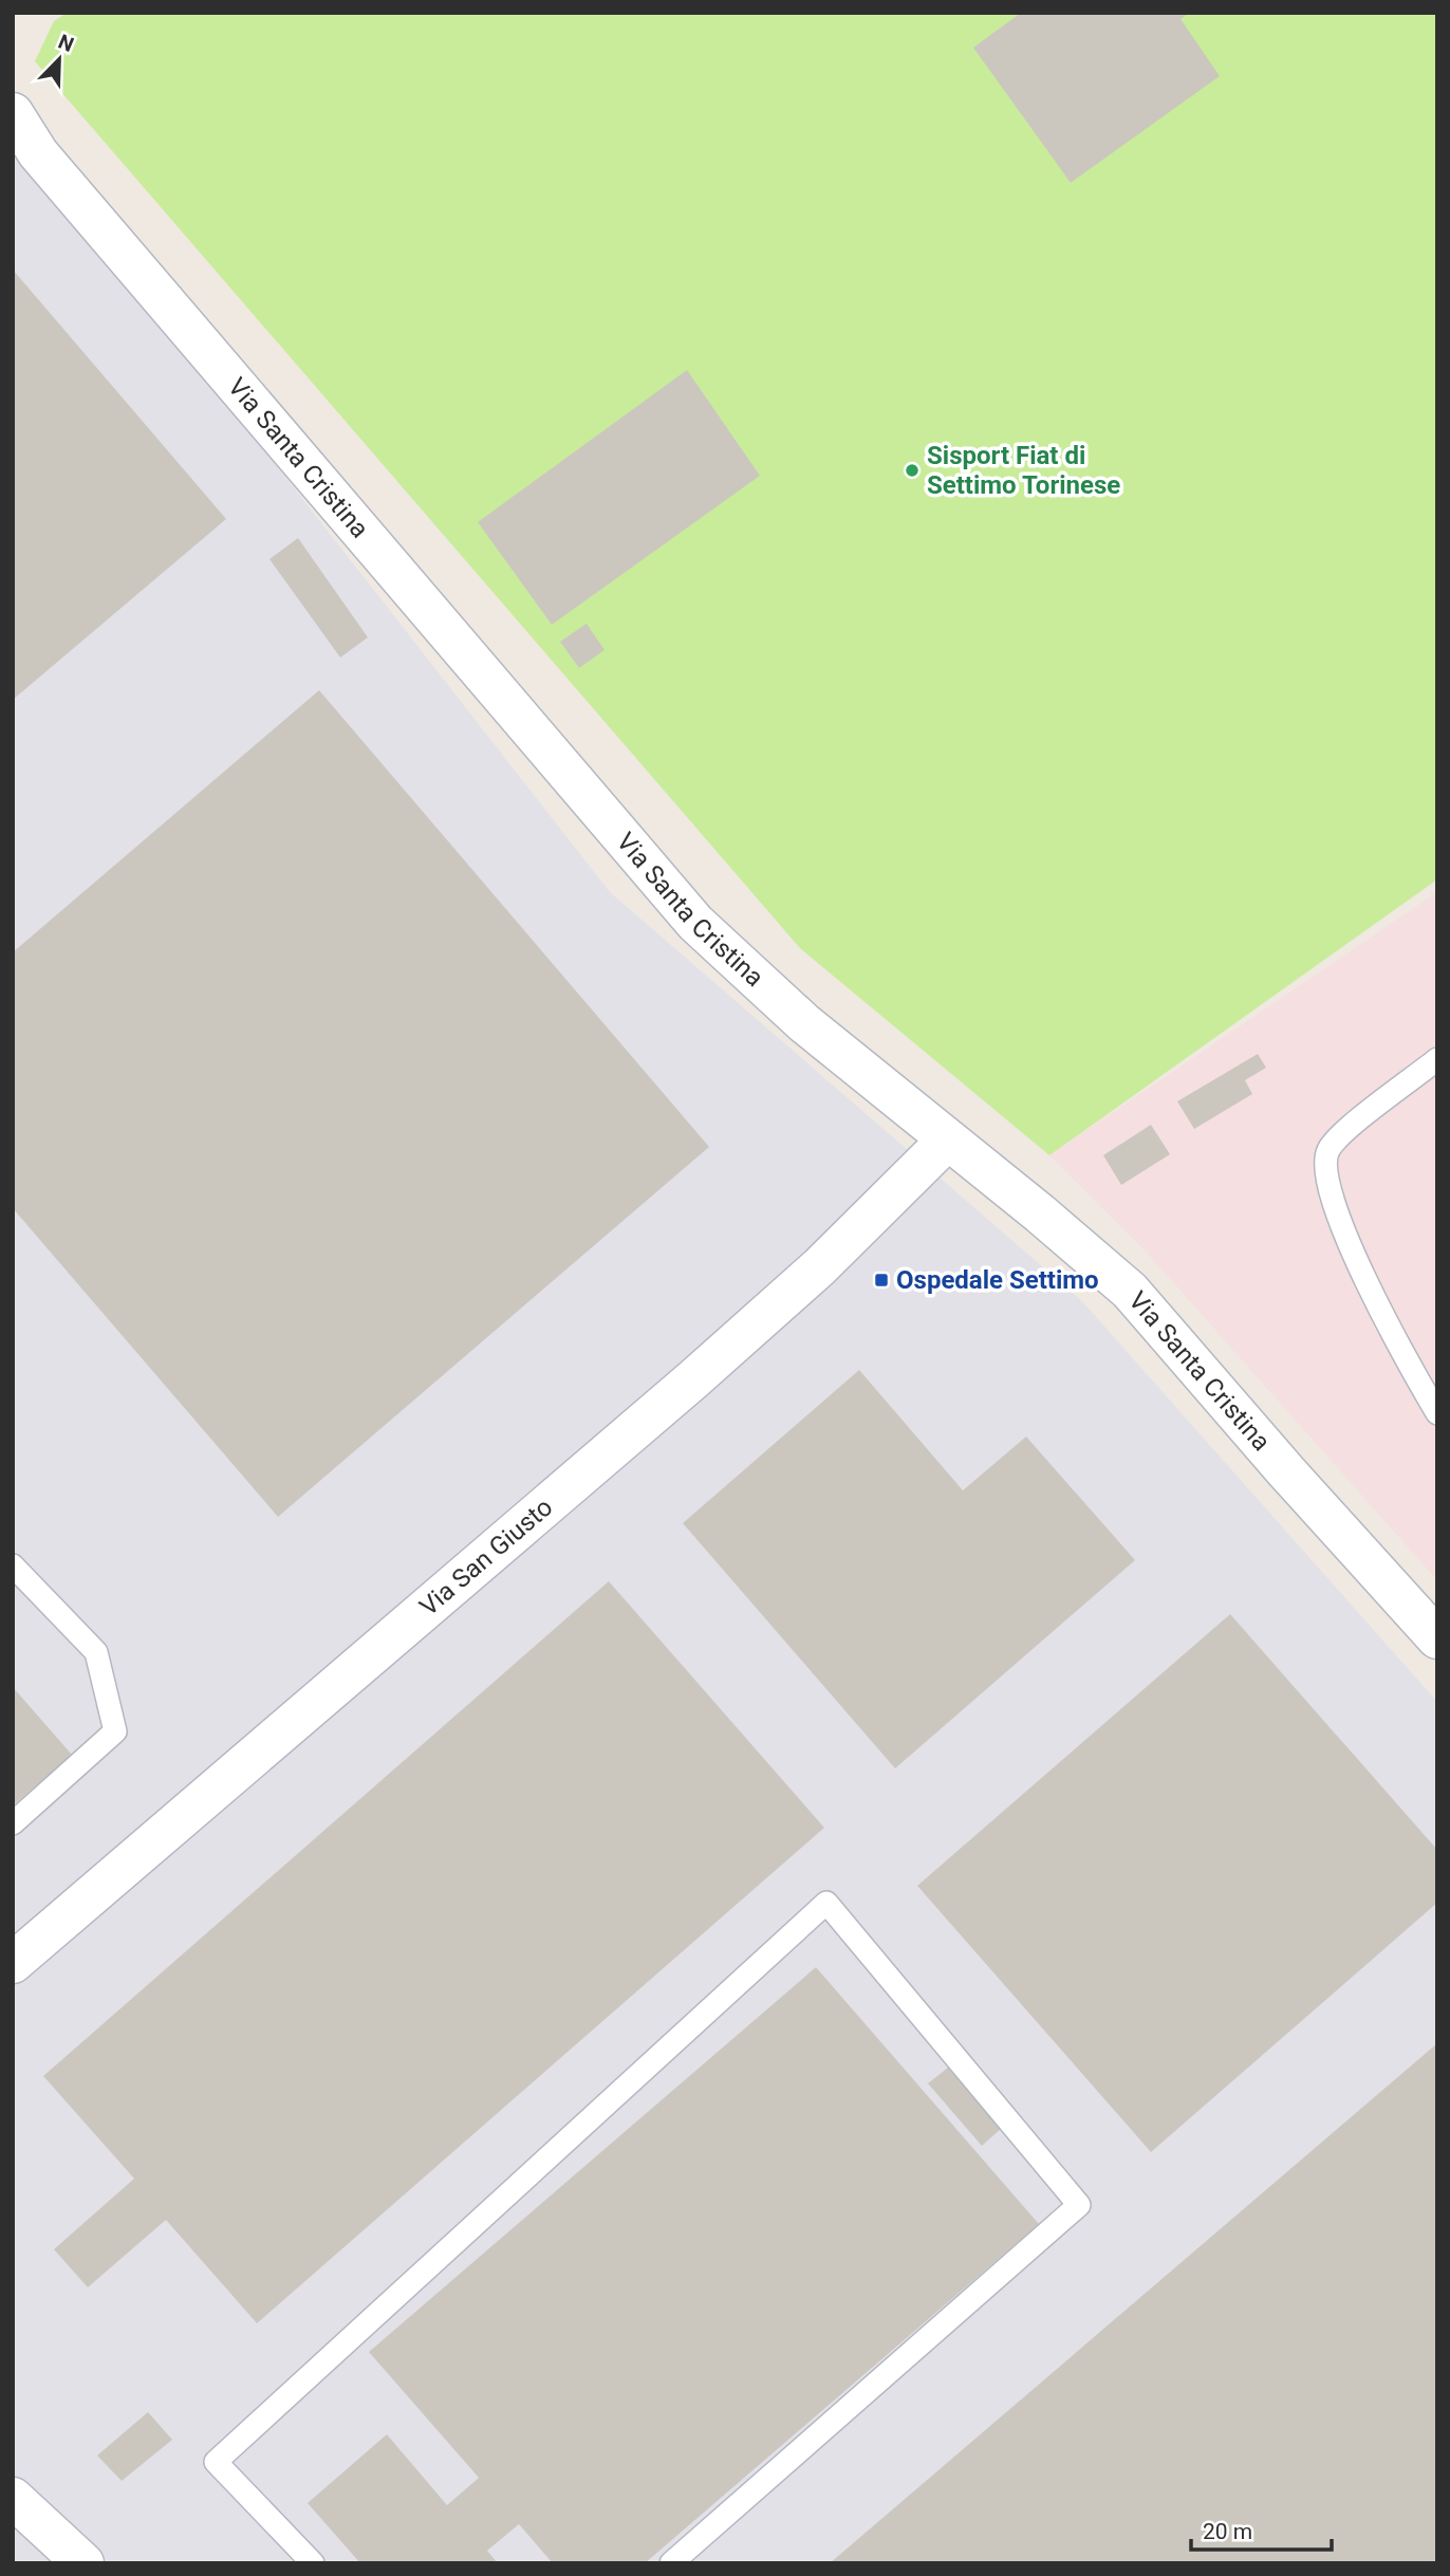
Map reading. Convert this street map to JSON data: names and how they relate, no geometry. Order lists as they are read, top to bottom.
{
  "streets": {
    "street": ["Via Santa Cristina", "Via San Giusto"]
  },
  "crossings": [
    ["Via Santa Cristina", "Via San Giusto"]
  ],
  "places": {
    "other": ["Sisport Fiat di Settimo Torinese"],
    "transit": ["Ospedale Settimo"]
  },
  "scale_bar": "20 m",
  "north": "top right"
}
